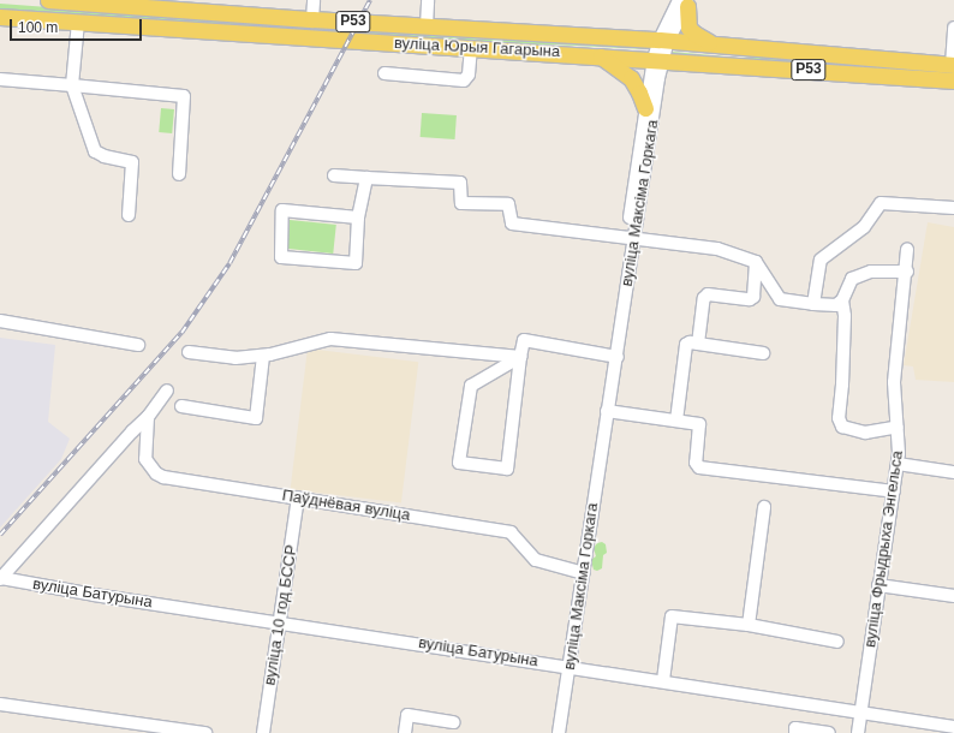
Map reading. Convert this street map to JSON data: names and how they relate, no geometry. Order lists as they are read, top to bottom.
{
  "streets": {
    "main road": ["Р53", "вуліца Юрыя Гагарына"],
    "street": [
      "вуліца Максіма Горкага",
      "Паўднёвая вуліца",
      "вуліца Фрыдрыха Энгельса",
      "вуліца Батурына",
      "вуліца 10 год БССР"
    ]
  },
  "crossings": [
    ["вуліца Юрыя Гагарына", "вуліца Максіма Горкага"],
    ["вуліца Максіма Горкага", "Паўднёвая вуліца"],
    ["вуліца Максіма Горкага", "вуліца Батурына"],
    ["Паўднёвая вуліца", "вуліца 10 год БССР"],
    ["вуліца Фрыдрыха Энгельса", "вуліца Батурына"],
    ["вуліца Батурына", "вуліца 10 год БССР"]
  ],
  "scale_bar": "100 m"
}
